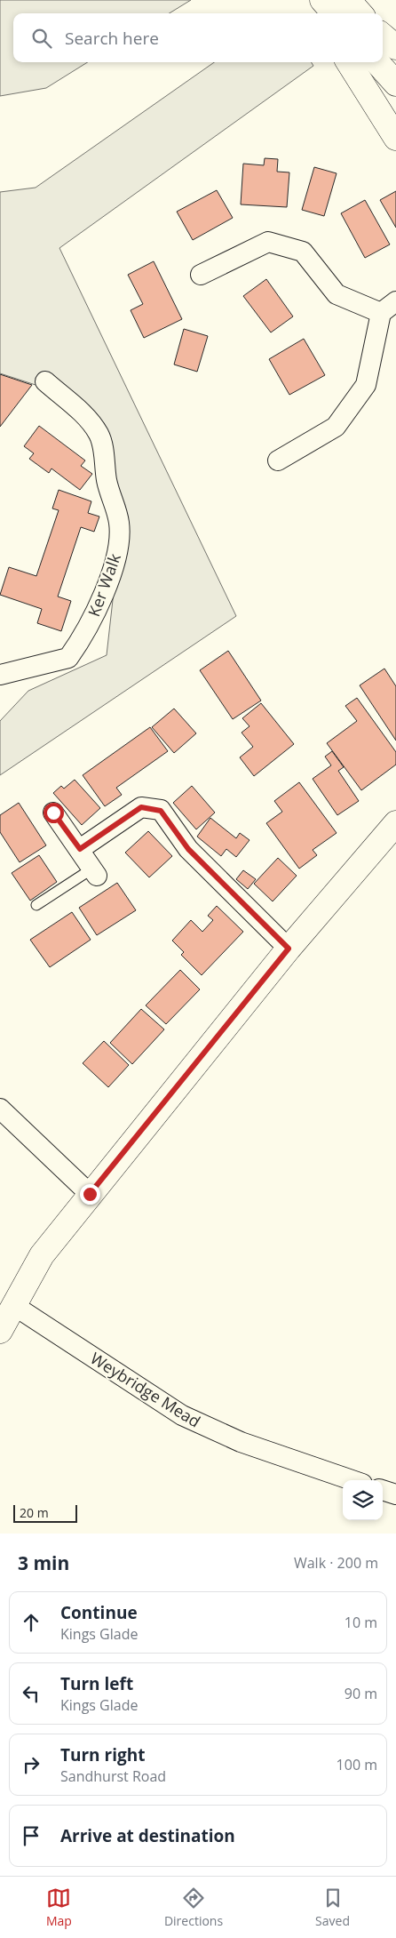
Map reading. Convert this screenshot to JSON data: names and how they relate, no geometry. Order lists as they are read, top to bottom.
{
  "streets": {
    "street": ["Ker Walk", "Weybridge Mead"]
  },
  "scale_bar": "20 m",
  "page": {
    "search": "Search here",
    "scale": "20 m",
    "heading": ["3 min", "Walk · 200 m"],
    "list": [
      ["Continue", "Kings Glade", "10 m"],
      ["Turn left", "Kings Glade", "90 m"],
      ["Turn right", "Sandhurst Road", "100 m"],
      "Arrive at destination"
    ],
    "nav": ["Map", "Directions", "Saved"]
  }
}
